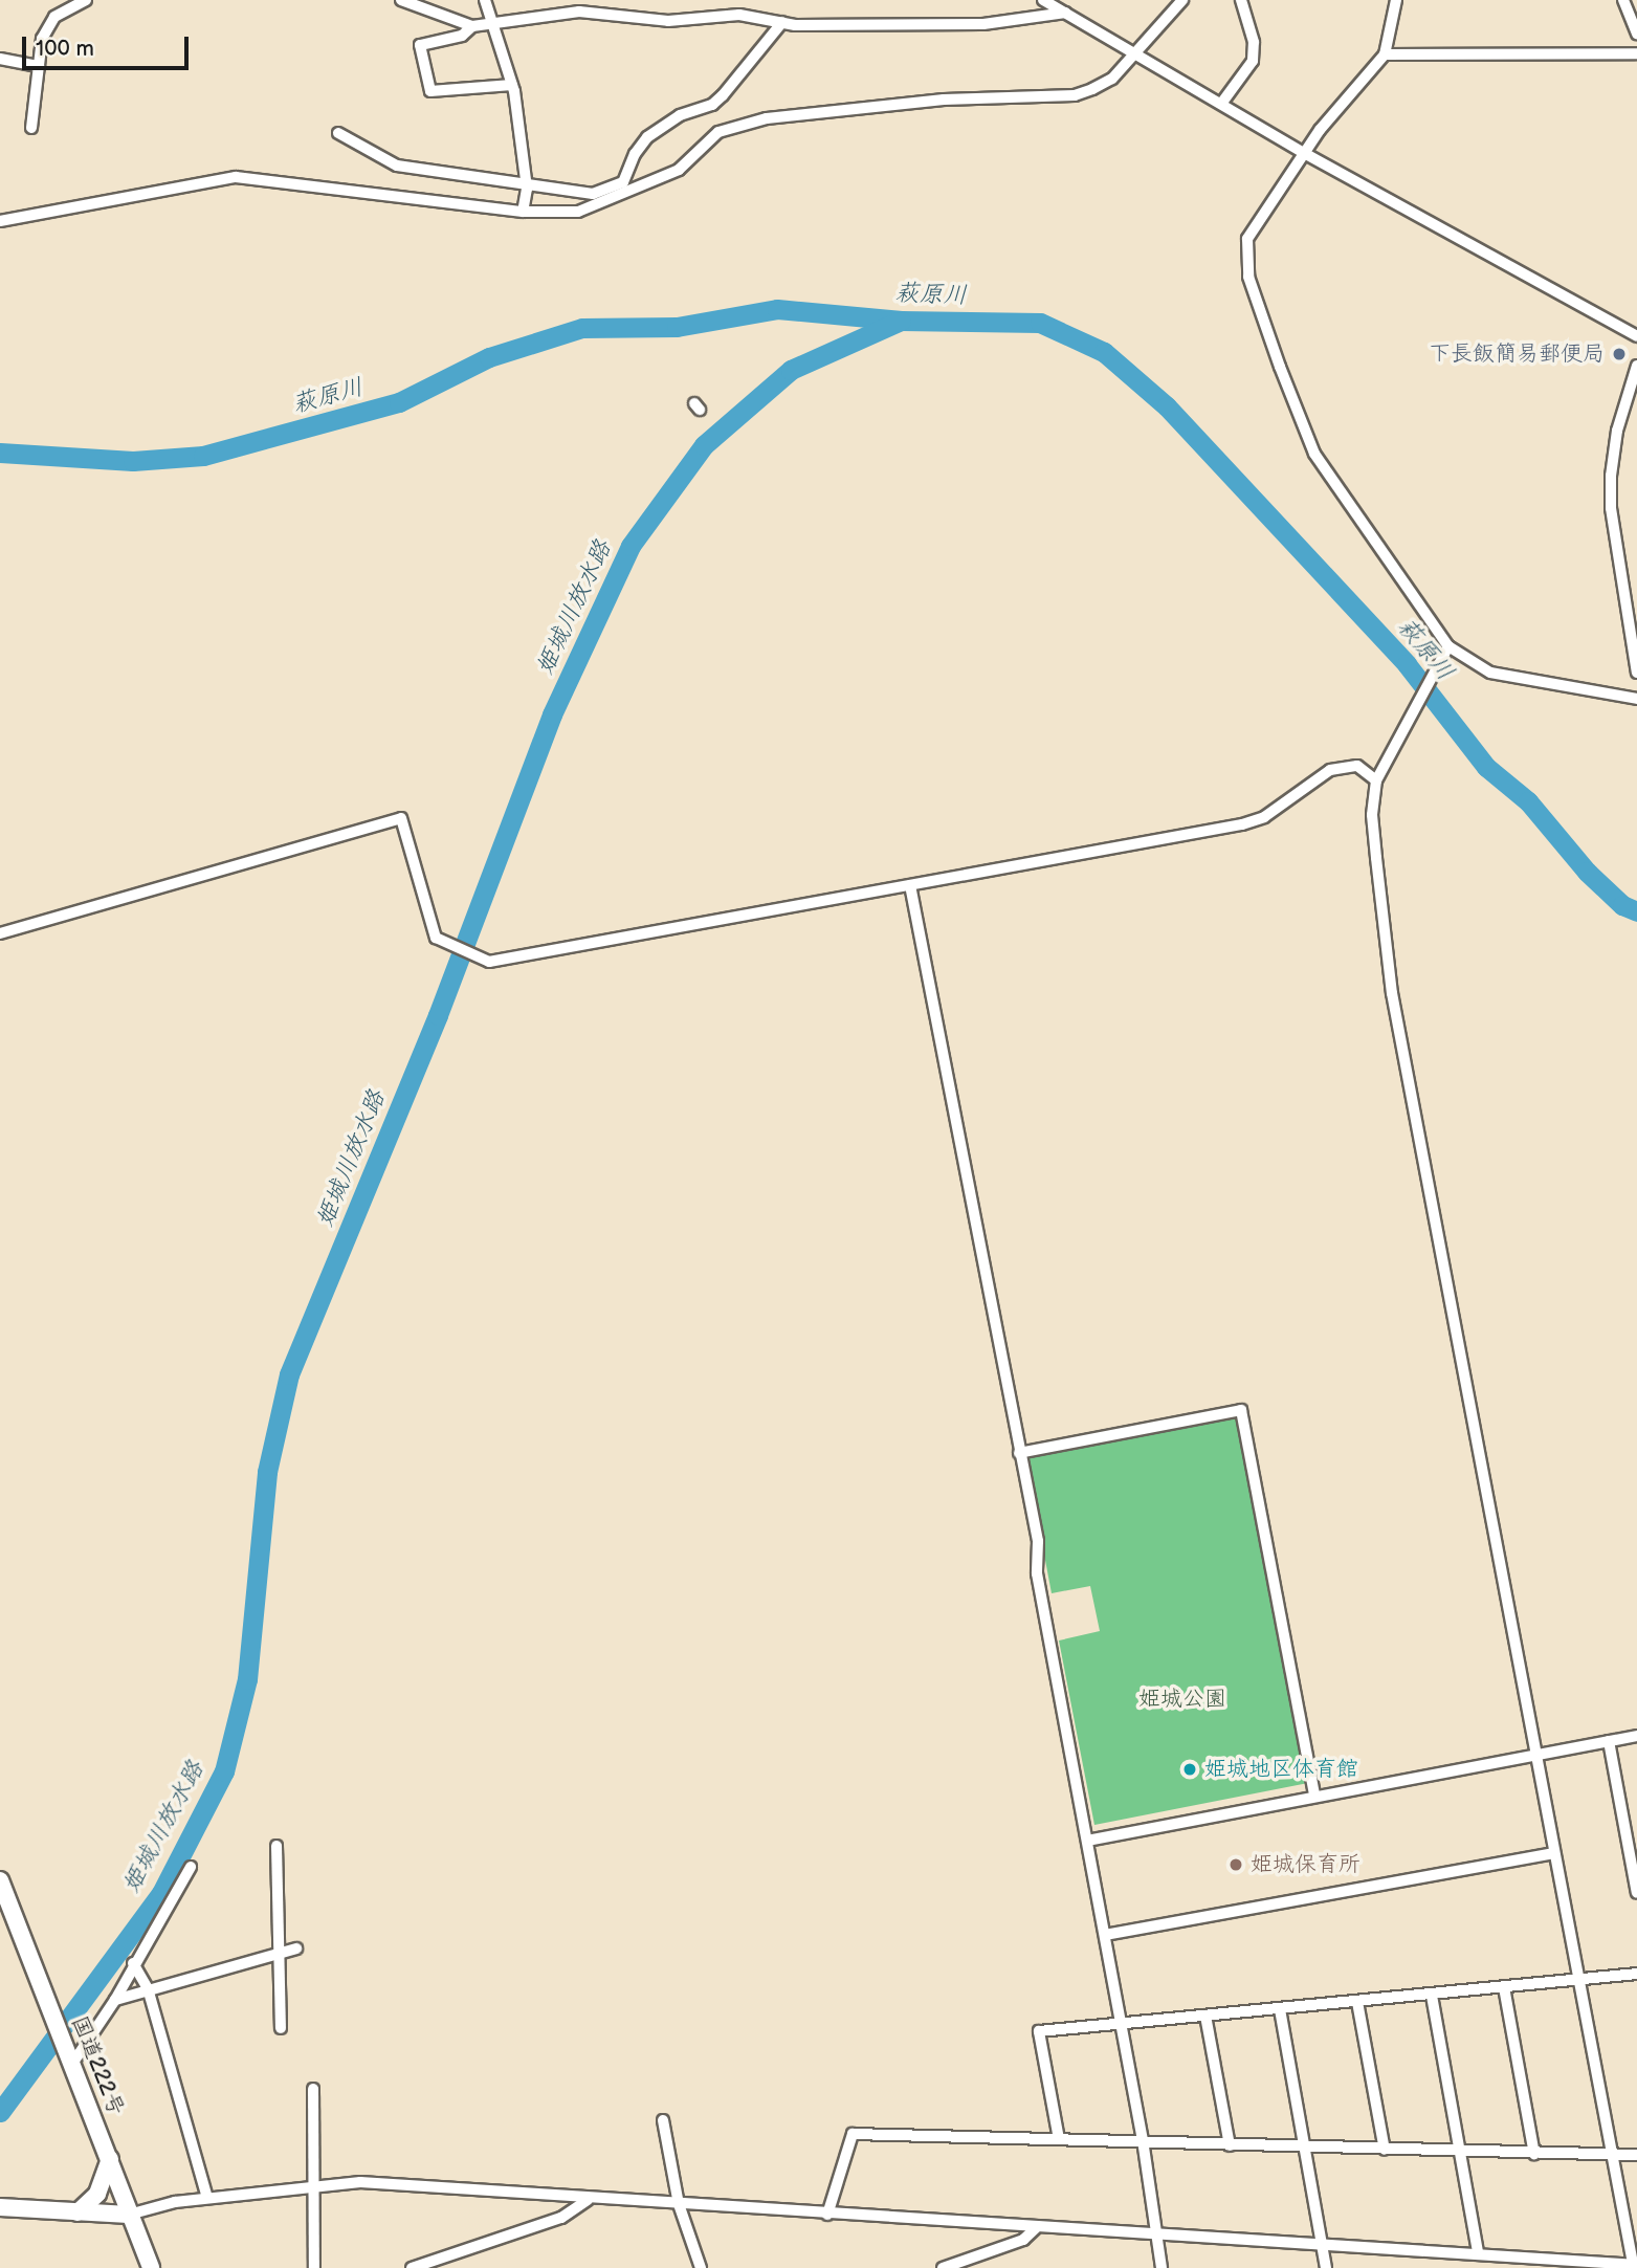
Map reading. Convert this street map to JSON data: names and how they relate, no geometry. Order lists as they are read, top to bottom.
{
  "streets": {
    "highway": ["国道222号"]
  },
  "water": ["萩原川", "姫城川放水路"],
  "parks": ["姫城公園"],
  "places": ["下長飯簡易郵便局", "姫城地区体育館", "姫城保育所"],
  "scale_bar": "100 m"
}
